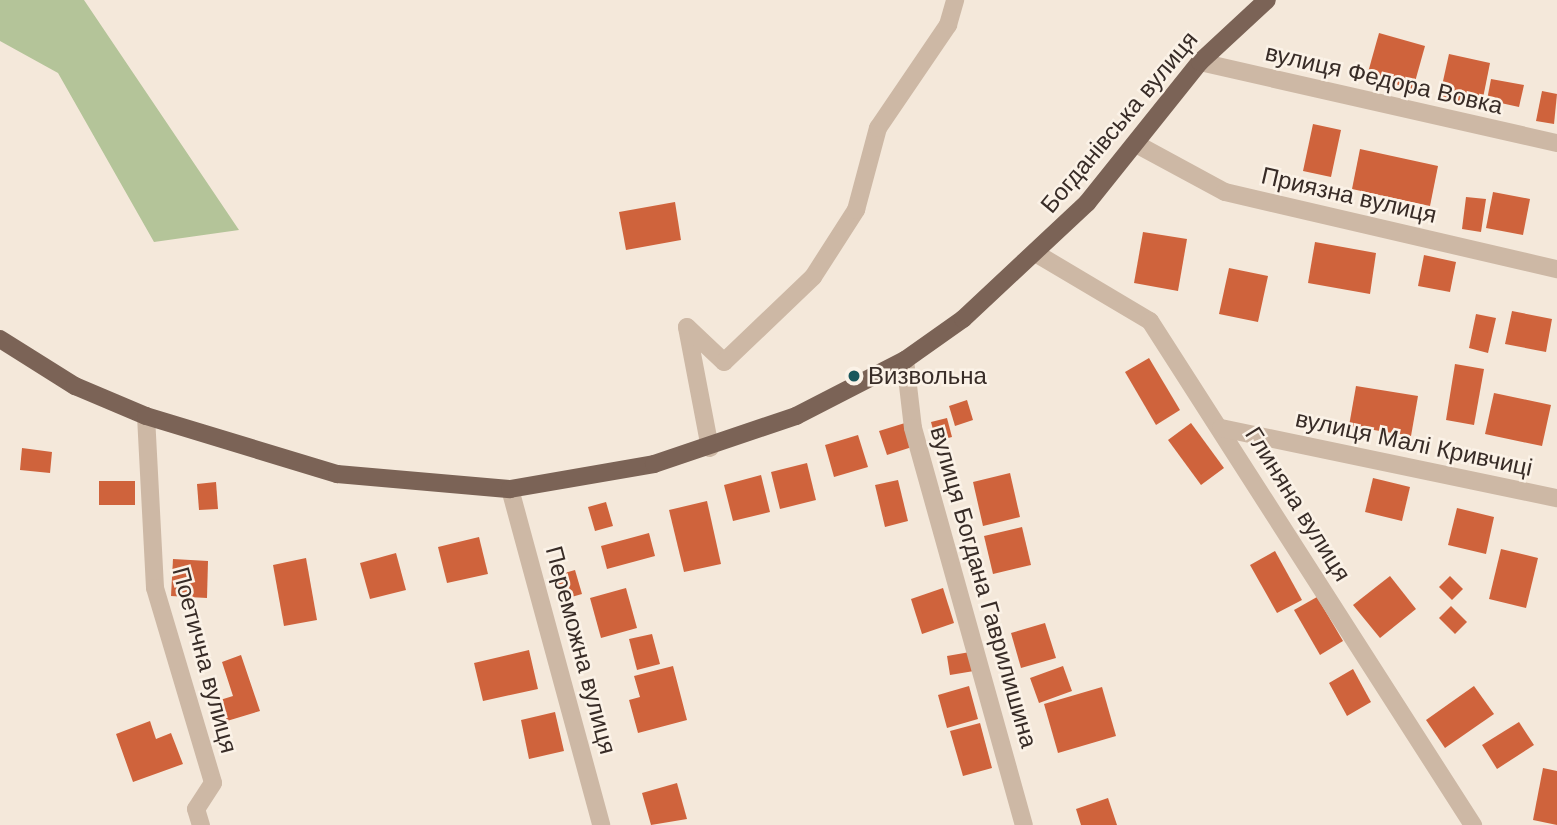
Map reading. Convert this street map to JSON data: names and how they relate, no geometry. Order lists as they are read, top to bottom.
{
  "streets": {
    "main road": ["Богданівська вулиця"],
    "street": [
      "вулиця Федора Вовка",
      "Приязна вулиця",
      "вулиця Малі Кривчиці",
      "Глиняна вулиця",
      "вулиця Богдана Гаврилишина",
      "Переможна вулиця",
      "Поетична вулиця"
    ]
  },
  "crossings": [
    ["вулиця Федора Вовка", "Богданівська вулиця"],
    ["Богданівська вулиця", "Приязна вулиця"],
    ["Богданівська вулиця", "Глиняна вулиця"],
    ["Богданівська вулиця", "вулиця Богдана Гаврилишина"],
    ["Богданівська вулиця", "Переможна вулиця"],
    ["Богданівська вулиця", "Поетична вулиця"],
    ["вулиця Малі Кривчиці", "Глиняна вулиця"]
  ],
  "places": ["Визвольна"]
}
